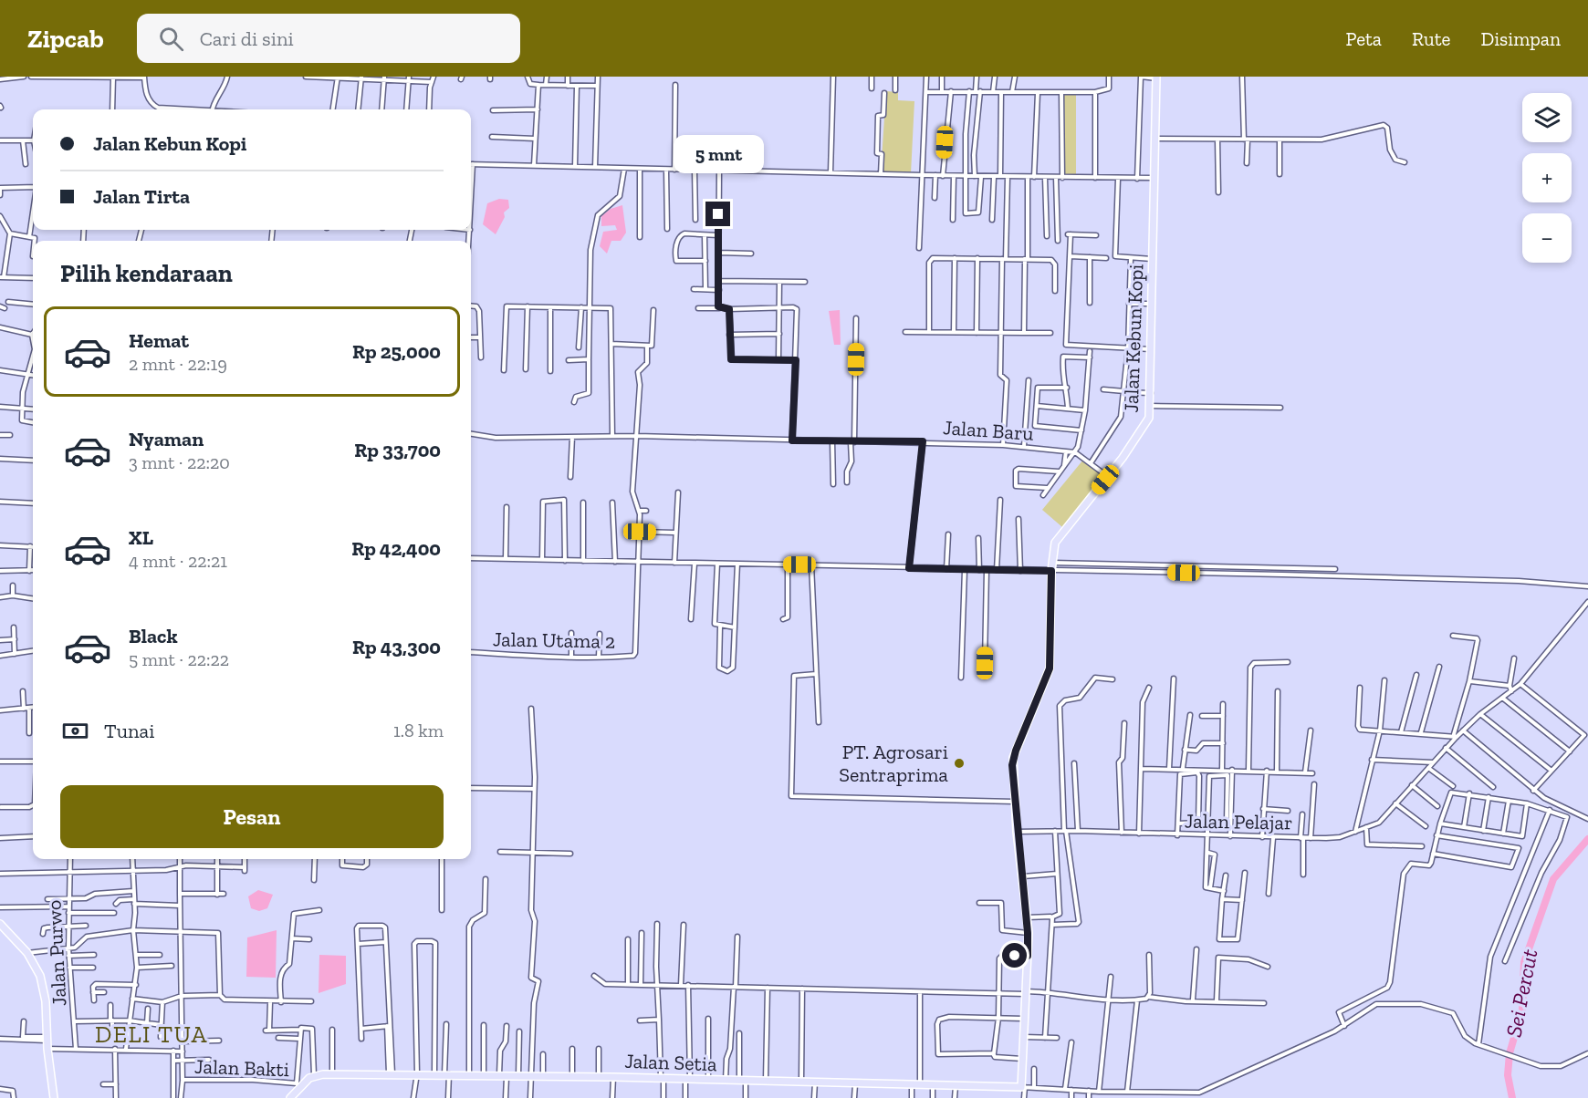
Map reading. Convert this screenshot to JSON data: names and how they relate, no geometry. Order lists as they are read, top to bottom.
{
  "streets": {
    "main road": ["Jalan Kebun Kopi", "Jalan Setia"],
    "street": [
      "Jalan Baru",
      "Jalan Utama 2",
      "Jalan Pelajar",
      "Jalan Purwo",
      "Jalan Bakti"
    ]
  },
  "crossings": [
    ["Jalan Kebun Kopi", "Jalan Baru"],
    ["Jalan Kebun Kopi", "Jalan Pelajar"],
    ["Jalan Kebun Kopi", "Jalan Setia"],
    ["Jalan Purwo", "Jalan Bakti"]
  ],
  "districts": ["DELI TUA"],
  "water": ["Sei Percut"],
  "places": ["PT. Agrosari Sentraprima"],
  "page": {
    "header": "Zipcab",
    "search": "Cari di sini",
    "nav": ["Peta", "Rute", "Disimpan"],
    "map_buttons": ["+", "−"],
    "banner": ["Jalan Kebun Kopi", "Jalan Tirta"],
    "bubble": "5 mnt",
    "heading": "Pilih kendaraan",
    "list": [
      {
        "name": "Hemat",
        "note": "2 mnt · 22:19",
        "value": "Rp 25,000"
      },
      {
        "name": "Nyaman",
        "note": "3 mnt · 22:20",
        "value": "Rp 33,700"
      },
      {
        "name": "XL",
        "note": "4 mnt · 22:21",
        "value": "Rp 42,400"
      },
      {
        "name": "Black",
        "note": "5 mnt · 22:22",
        "value": "Rp 43,300"
      }
    ],
    "pay": ["Tunai", "1.8 km"],
    "buttons": "Pesan"
  }
}
